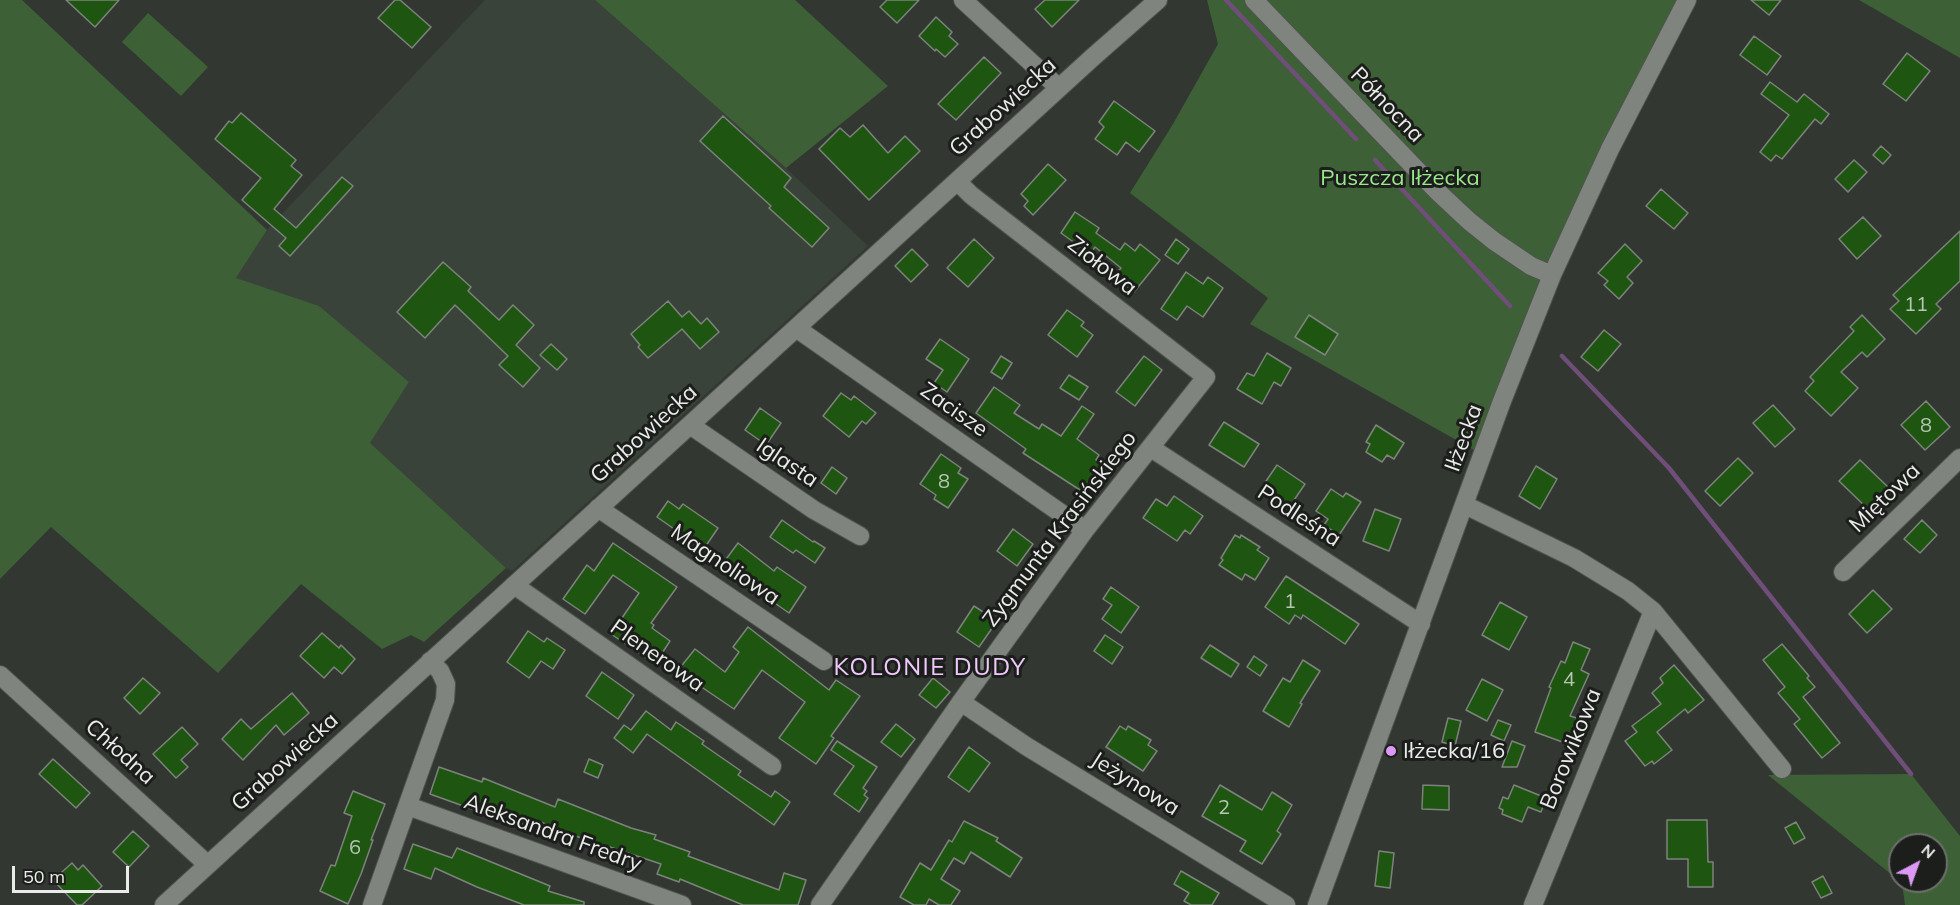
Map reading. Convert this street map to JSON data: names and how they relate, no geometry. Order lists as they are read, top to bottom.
{
  "streets": {
    "street": [
      "Północna",
      "Grabowiecka",
      "Ziołowa",
      "Zacisze",
      "Iłżecka",
      "Iglasta",
      "Miętowa",
      "Podleśna",
      "Zygmunta Krasińskiego",
      "Magnoliowa",
      "Plenerowa",
      "Borowikowa",
      "Chłodna",
      "Jeżynowa",
      "Aleksandra Fredry"
    ]
  },
  "crossings": [
    ["Północna", "Iłżecka"],
    ["Grabowiecka", "Ziołowa"],
    ["Grabowiecka", "Zacisze"],
    ["Grabowiecka", "Iglasta"],
    ["Grabowiecka", "Magnoliowa"],
    ["Grabowiecka", "Plenerowa"],
    ["Grabowiecka", "Chłodna"],
    ["Ziołowa", "Zygmunta Krasińskiego"],
    ["Zacisze", "Zygmunta Krasińskiego"],
    ["Iłżecka", "Podleśna"],
    ["Podleśna", "Zygmunta Krasińskiego"],
    ["Zygmunta Krasińskiego", "Jeżynowa"]
  ],
  "districts": ["KOLONIE DUDY"],
  "parks": ["Puszcza Iłżecka"],
  "places": ["Iłżecka/16"],
  "house_numbers": [
    "11",
    "8",
    "8",
    "1",
    "4",
    "2",
    "6"
  ],
  "scale_bar": "50 m",
  "north": "top right"
}
